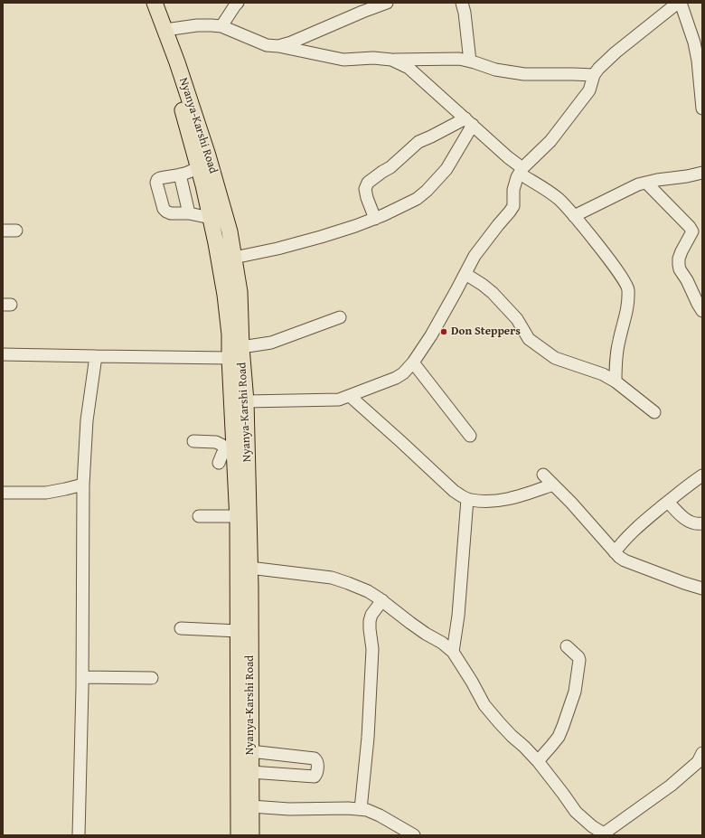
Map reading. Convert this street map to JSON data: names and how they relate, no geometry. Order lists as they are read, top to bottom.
{
  "streets": {
    "main road": ["Nyanya-Karshi Road"]
  },
  "places": ["Don Steppers"]
}
